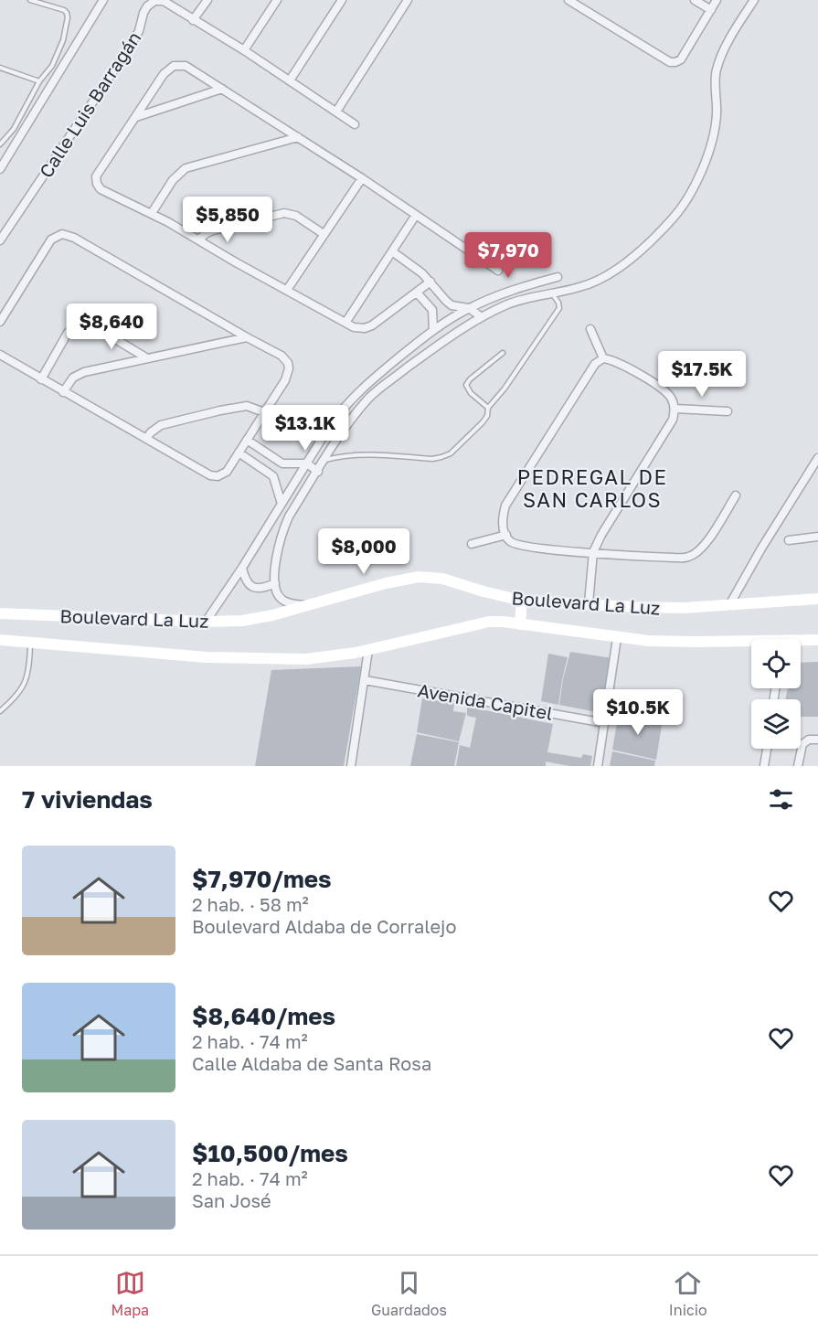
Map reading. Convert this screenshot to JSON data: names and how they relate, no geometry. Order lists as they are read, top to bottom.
{
  "streets": {
    "main road": ["Boulevard La Luz"],
    "street": ["Calle Luis Barragán", "Avenida Capitel"]
  },
  "districts": ["PEDREGAL DE SAN CARLOS"],
  "page": {
    "price": [
      "$5,850",
      "$7,970",
      "$8,640",
      "$17.5K",
      "$13.1K",
      "$8,000",
      "$10.5K"
    ],
    "heading": "7 viviendas",
    "list": [
      {
        "name": "$7,970/mes",
        "note": "2 hab. · 58 m² · Boulevard Aldaba de Corralejo"
      },
      {
        "name": "$8,640/mes",
        "note": "2 hab. · 74 m² · Calle Aldaba de Santa Rosa"
      },
      {
        "name": "$10,500/mes",
        "note": "2 hab. · 74 m² · San José"
      }
    ],
    "tabs": ["Mapa", "Guardados", "Inicio"]
  }
}
